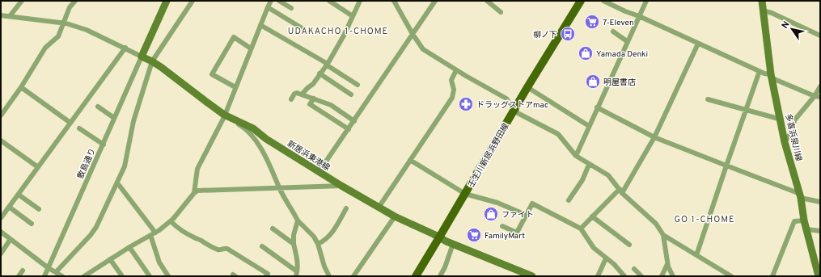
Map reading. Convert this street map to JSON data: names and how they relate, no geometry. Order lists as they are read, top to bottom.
{
  "streets": {
    "main road": ["多喜浜泉川線", "新居浜東港線", "壬生川新居浜野田線"],
    "street": ["敷島通り"]
  },
  "crossings": [
    ["新居浜東港線", "壬生川新居浜野田線"],
    ["新居浜東港線", "敷島通り"]
  ],
  "districts": ["UDAKACHO 1-CHOME", "GO 1-CHOME"],
  "places": {
    "supermarket": ["7-Eleven", "FamilyMart"],
    "bus stop": ["柳ノ下"],
    "shop": ["Yamada Denki", "明屋書店", "ファイト"],
    "pharmacy": ["ドラッグストアmac"]
  },
  "north": "top left"
}
